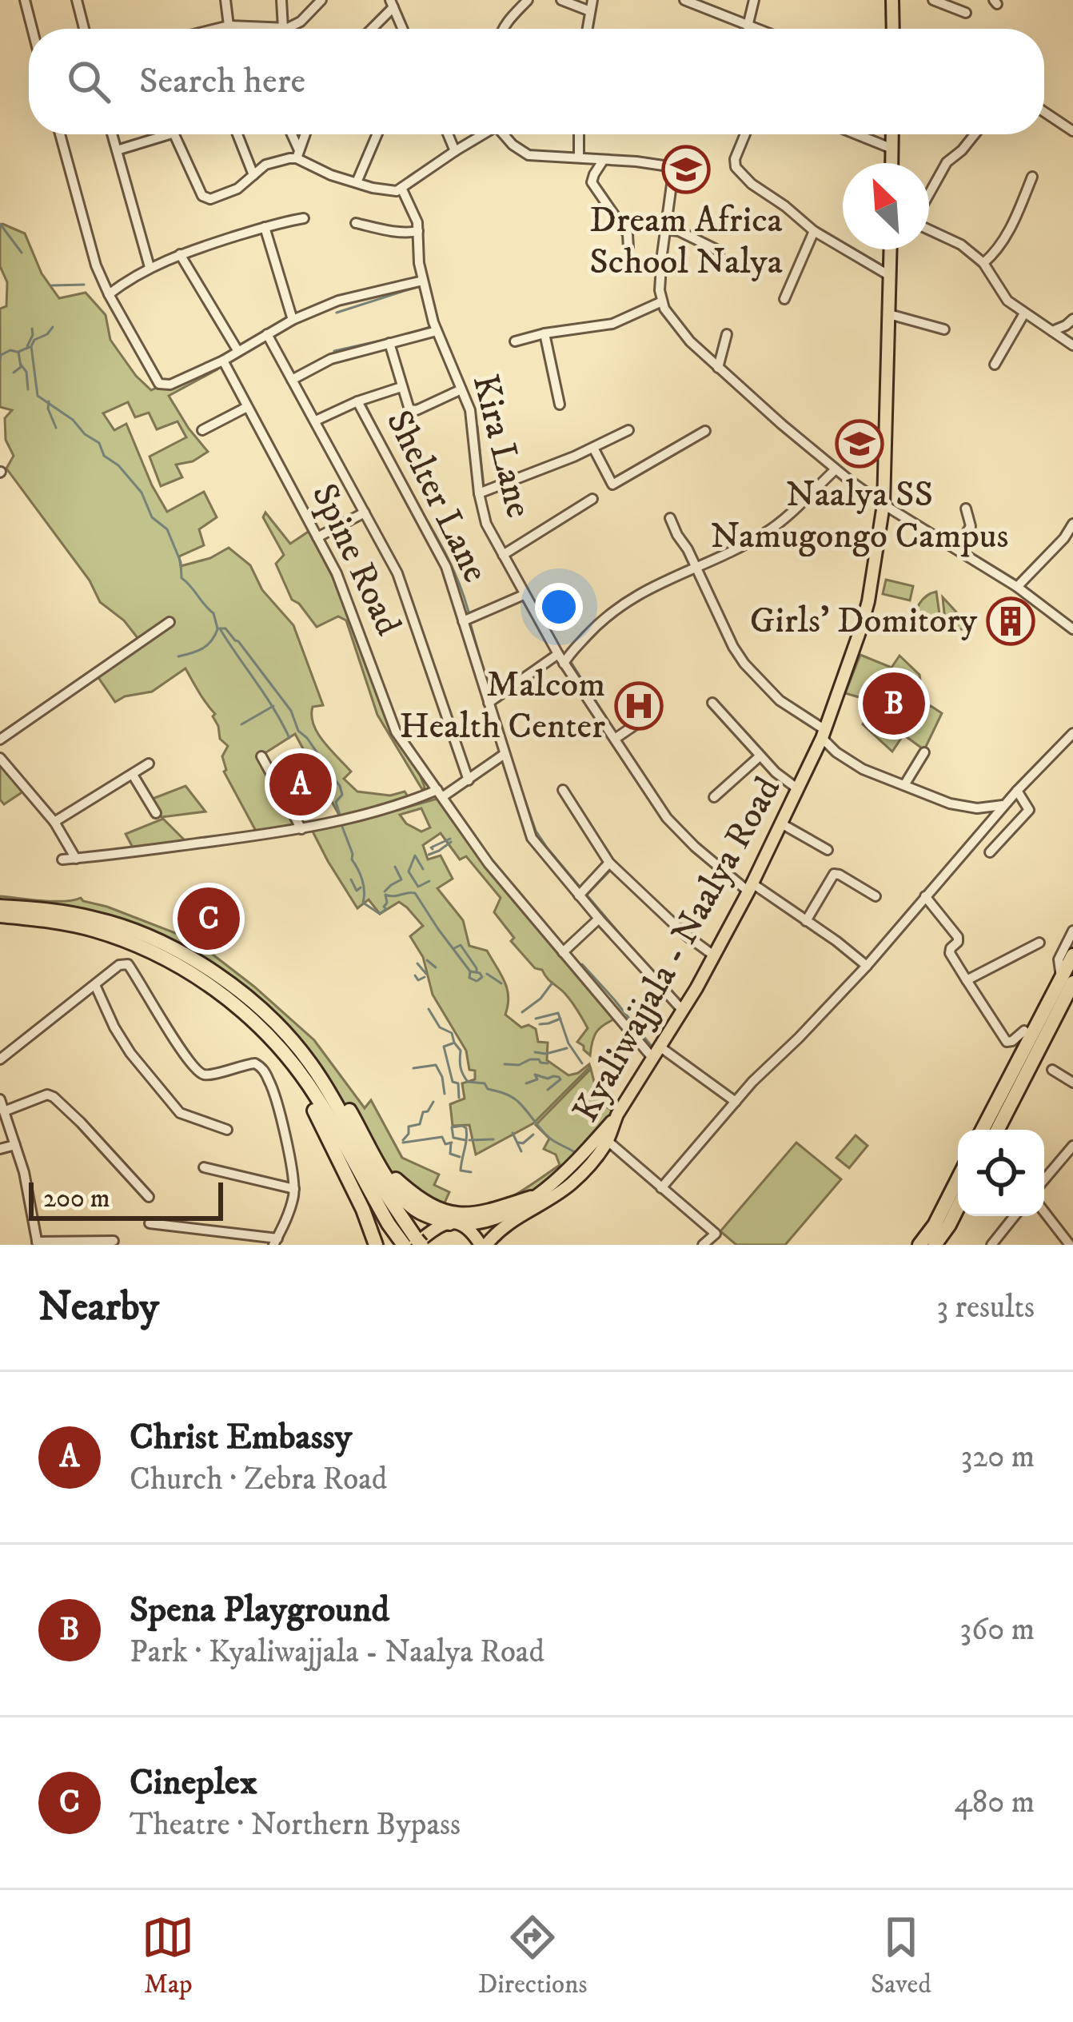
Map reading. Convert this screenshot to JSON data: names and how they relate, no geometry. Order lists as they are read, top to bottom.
{
  "streets": {
    "main road": ["Kyaliwajjala - Naalya Road"],
    "street": ["Kira Lane", "Shelter Lane", "Spine Road"]
  },
  "crossings": [
    ["Kira Lane", "Kyaliwajjala - Naalya Road"],
    ["Shelter Lane", "Kyaliwajjala - Naalya Road"],
    ["Spine Road", "Kyaliwajjala - Naalya Road"]
  ],
  "places": {
    "school or university": ["Dream Africa School Nalya", "Naalya SS Namugongo Campus"],
    "building": ["Girls' Domitory"],
    "hospital": ["Malcom Health Center"]
  },
  "scale_bar": "200 m",
  "north": "top left",
  "page": {
    "search": "Search here",
    "pins": ["B", "A", "C"],
    "scale": "200 m",
    "heading": ["Nearby", "3 results"],
    "list": [
      {
        "mark": "A",
        "name": "Christ Embassy",
        "note": "Church · Zebra Road",
        "value": "320 m"
      },
      {
        "mark": "B",
        "name": "Spena Playground",
        "note": "Park · Kyaliwajjala - Naalya Road",
        "value": "360 m"
      },
      {
        "mark": "C",
        "name": "Cineplex",
        "note": "Theatre · Northern Bypass",
        "value": "480 m"
      }
    ],
    "nav": ["Map", "Directions", "Saved"]
  }
}
